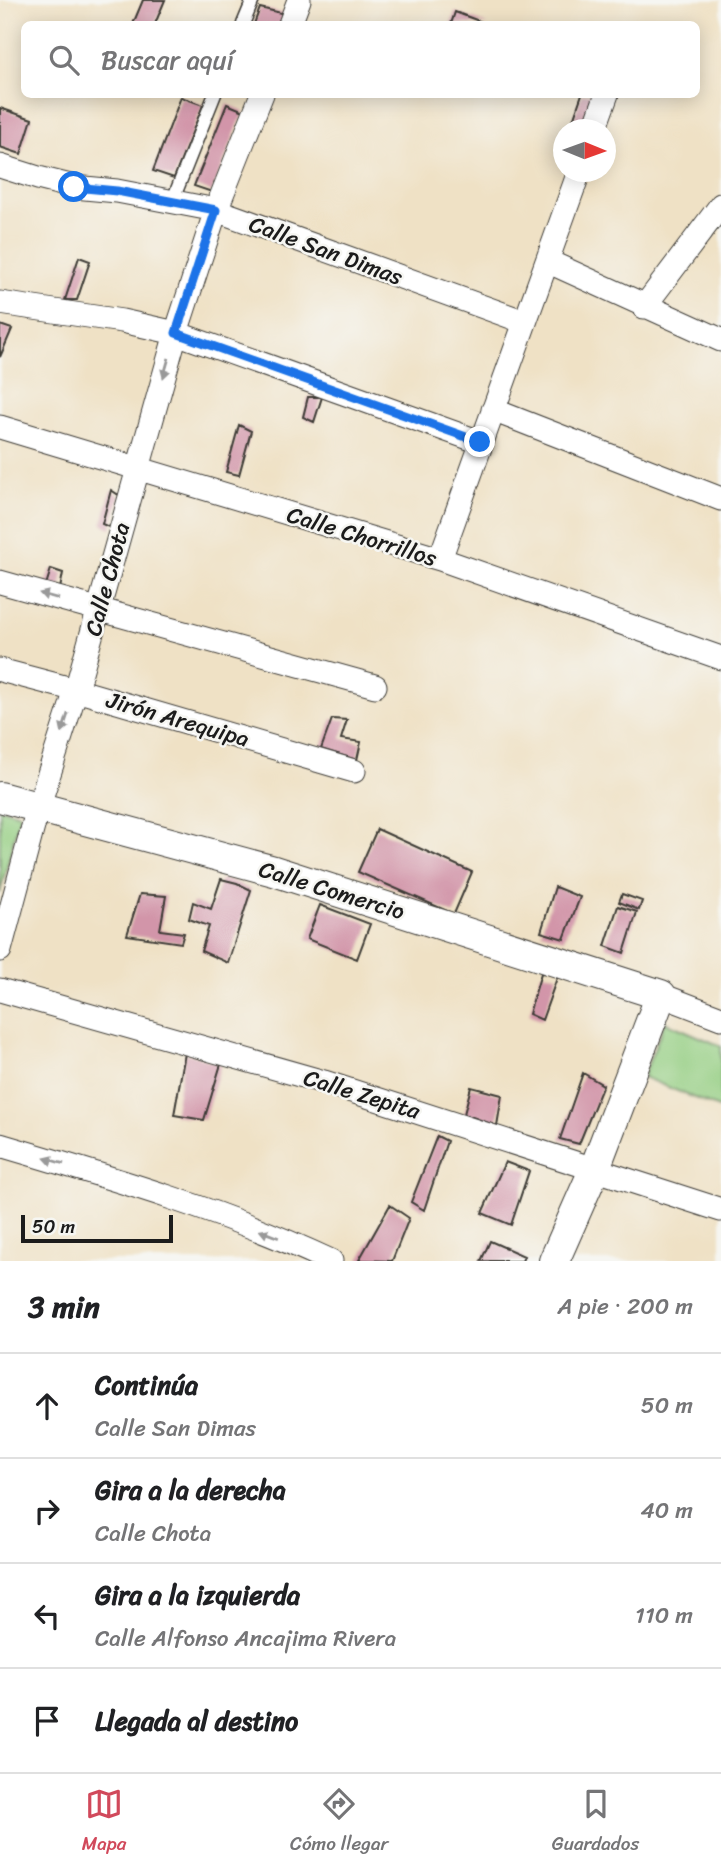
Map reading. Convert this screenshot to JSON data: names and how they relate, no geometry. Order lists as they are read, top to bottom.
{
  "streets": {
    "street": [
      "Calle San Dimas",
      "Calle Chorrillos",
      "Calle Chota",
      "Jirón Arequipa",
      "Calle Comercio",
      "Calle Zepita"
    ]
  },
  "crossings": [
    ["Calle San Dimas", "Calle Chota"],
    ["Calle Chorrillos", "Calle Chota"],
    ["Calle Chota", "Jirón Arequipa"],
    ["Calle Chota", "Calle Comercio"]
  ],
  "scale_bar": "50 m",
  "north": "right",
  "page": {
    "search": "Buscar aquí",
    "scale": "50 m",
    "heading": ["3 min", "A pie · 200 m"],
    "list": [
      ["Continúa", "Calle San Dimas", "50 m"],
      ["Gira a la derecha", "Calle Chota", "40 m"],
      ["Gira a la izquierda", "Calle Alfonso Ancajima Rivera", "110 m"],
      "Llegada al destino"
    ],
    "nav": ["Mapa", "Cómo llegar", "Guardados"]
  }
}
